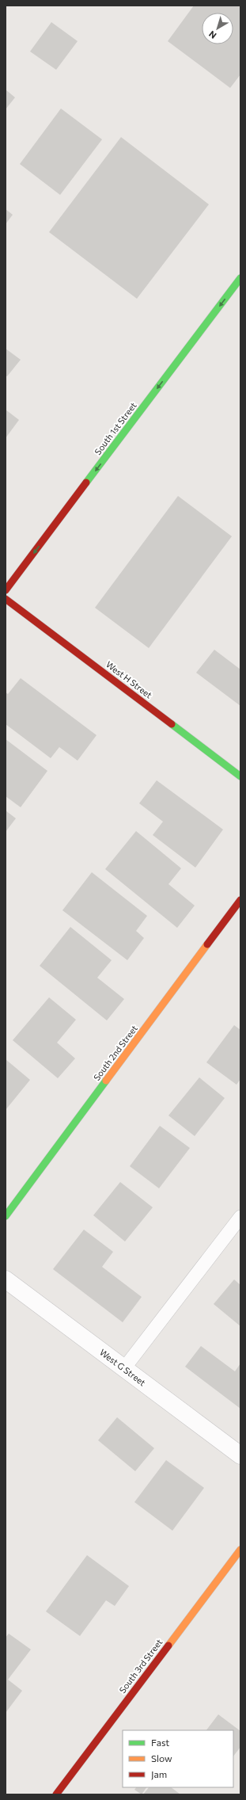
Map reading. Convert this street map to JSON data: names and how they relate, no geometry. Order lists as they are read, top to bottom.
{
  "streets": {
    "street": [
      "South 1st Street",
      "West H Street",
      "South 2nd Street",
      "West G Street",
      "South 3rd Street"
    ]
  },
  "one_way": ["South 1st Street"],
  "legend": ["Fast", "Slow", "Jam"],
  "north": "bottom left"
}
